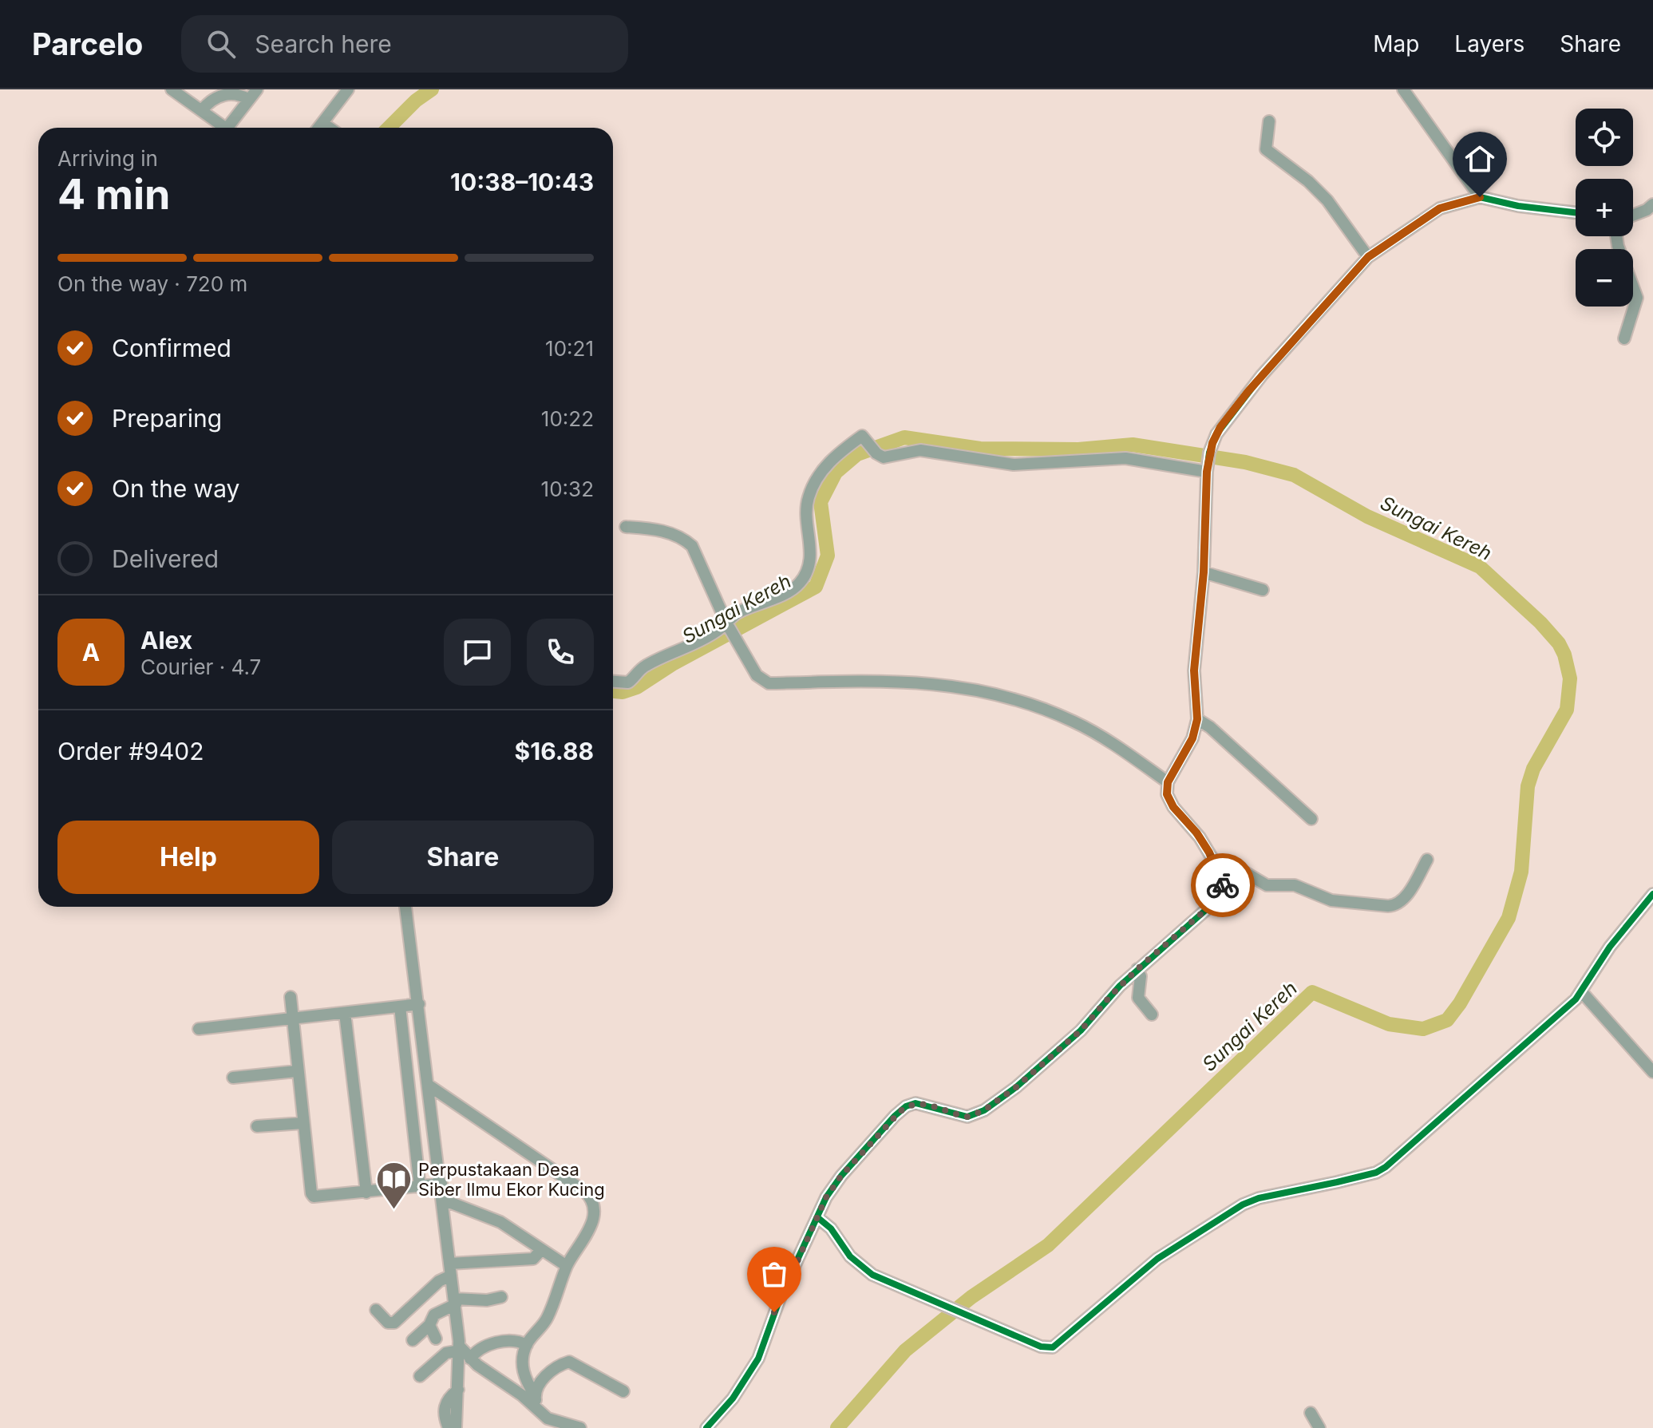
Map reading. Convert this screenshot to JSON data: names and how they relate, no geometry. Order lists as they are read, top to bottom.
{
  "water": ["Sungai Kereh"],
  "places": {
    "library": ["Perpustakaan Desa Siber Ilmu Ekor Kucing"]
  },
  "page": {
    "header": "Parcelo",
    "search": "Search here",
    "nav": ["Map", "Layers", "Share"],
    "map_buttons": ["+", "−"],
    "heading": ["4 min", "Arriving in", "10:38–10:43"],
    "panel": [
      "Alex",
      "Courier · 4.7",
      "Order #9402",
      "$16.88"
    ],
    "bar": "On the way · 720 m",
    "list": [
      ["Confirmed", "10:21"],
      ["Preparing", "10:22"],
      ["On the way", "10:32"],
      "Delivered"
    ],
    "round": "A",
    "buttons": ["Help", "Share"]
  }
}
